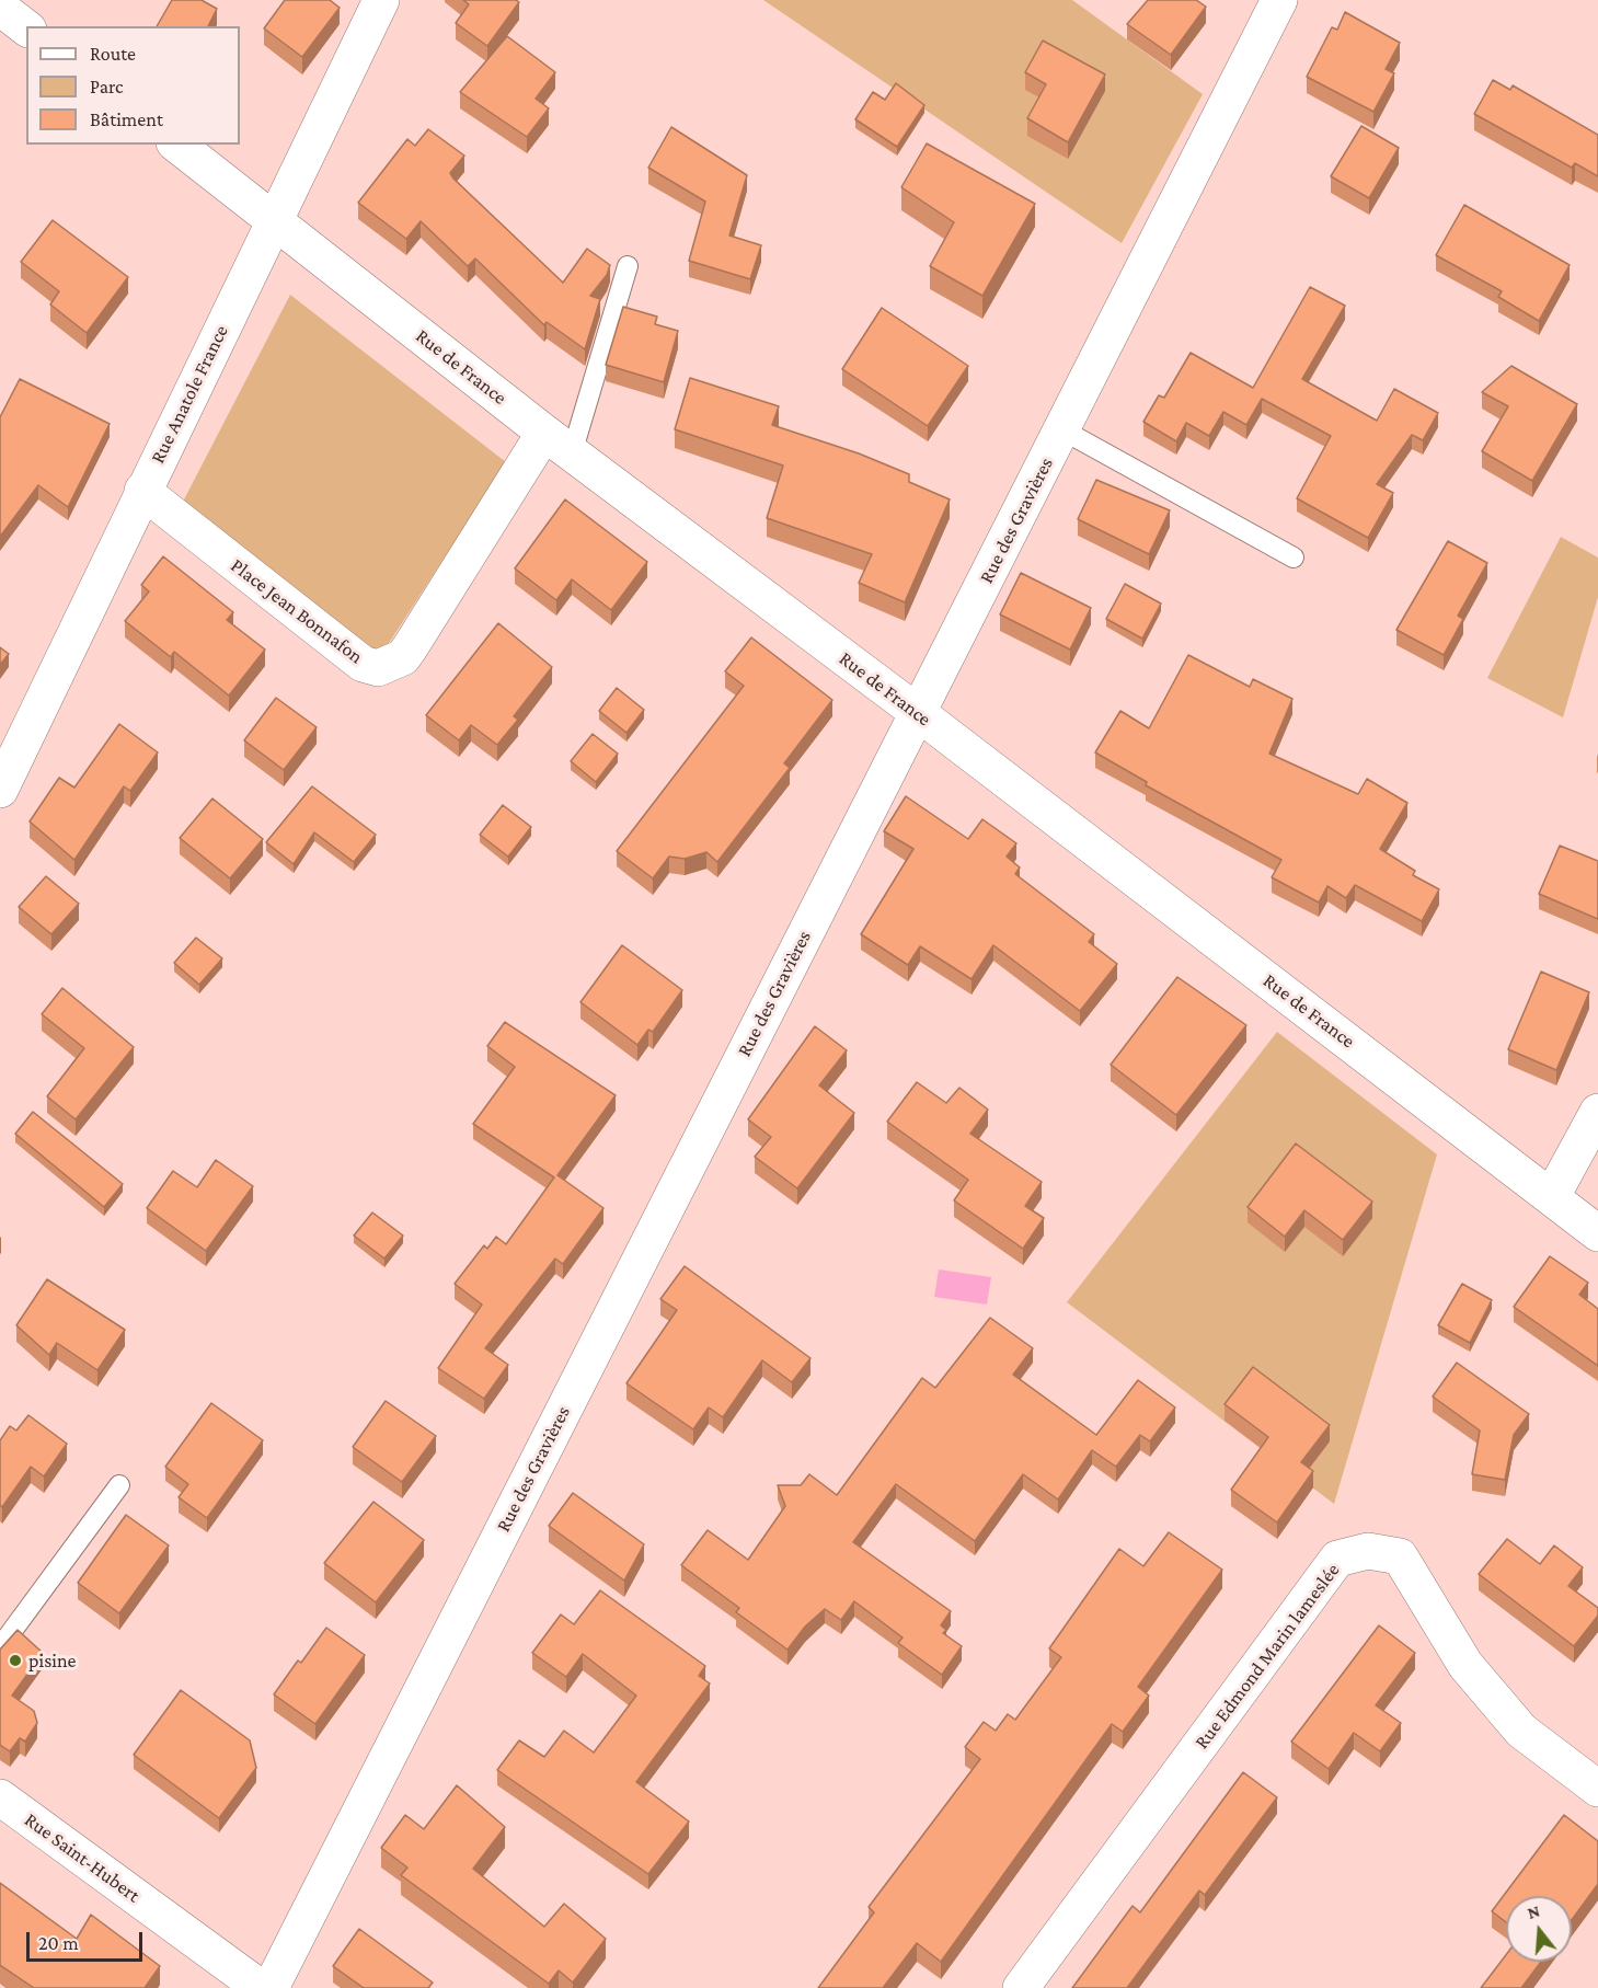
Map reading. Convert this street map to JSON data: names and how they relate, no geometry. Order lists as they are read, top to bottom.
{
  "streets": {
    "street": [
      "Rue de France",
      "Rue Anatole France",
      "Rue des Gravières",
      "Place Jean Bonnafon",
      "Rue Edmond Marin lameslée",
      "Rue Saint-Hubert"
    ]
  },
  "crossings": [
    ["Rue de France", "Rue Anatole France"],
    ["Rue de France", "Rue des Gravières"],
    ["Rue de France", "Place Jean Bonnafon"],
    ["Rue Anatole France", "Place Jean Bonnafon"]
  ],
  "places": ["pisine"],
  "legend": ["Route", "Parc", "Bâtiment"],
  "scale_bar": "20 m",
  "north": "top"
}
